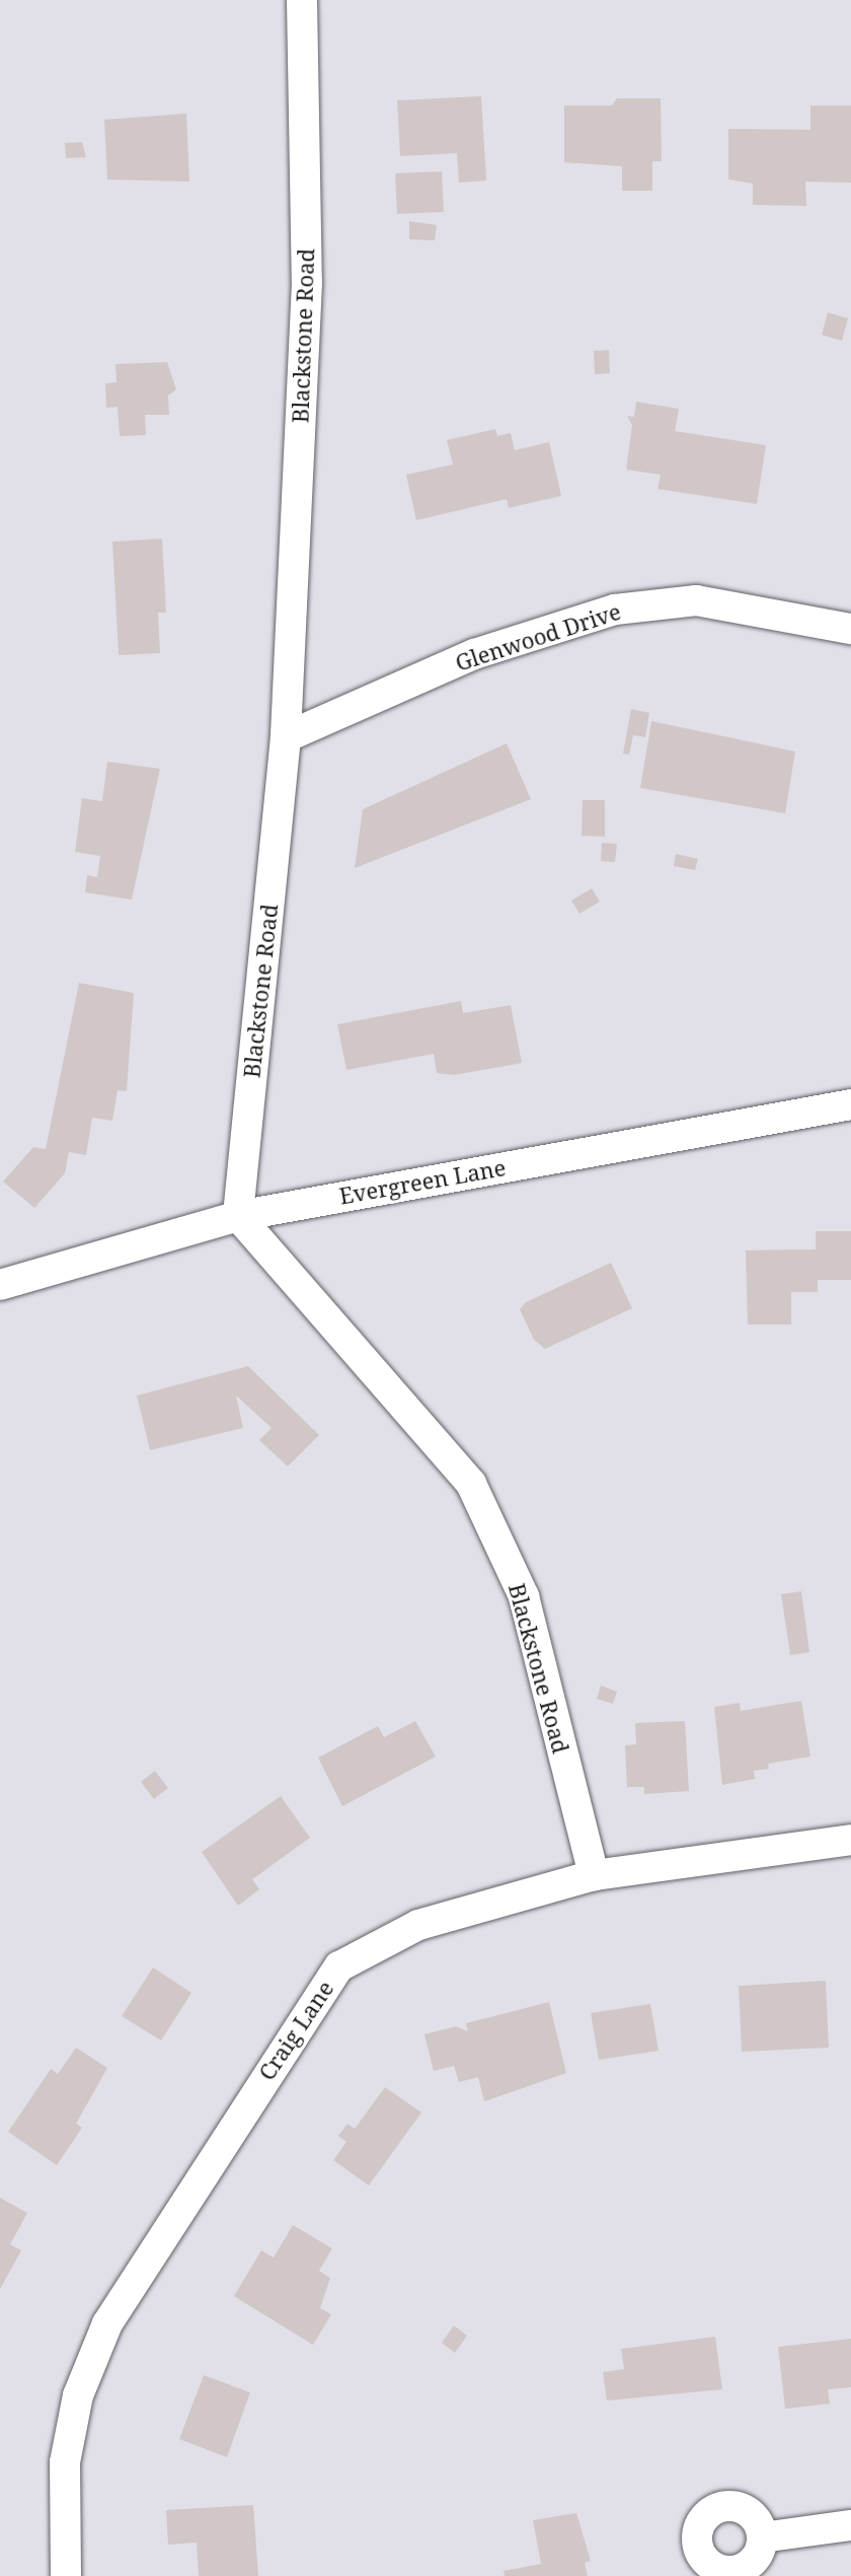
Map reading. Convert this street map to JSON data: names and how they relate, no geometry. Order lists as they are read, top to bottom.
{
  "streets": {
    "street": [
      "Blackstone Road",
      "Glenwood Drive",
      "Evergreen Lane",
      "Craig Lane"
    ]
  },
  "crossings": [
    ["Blackstone Road", "Glenwood Drive"],
    ["Blackstone Road", "Evergreen Lane"],
    ["Blackstone Road", "Craig Lane"]
  ]
}
